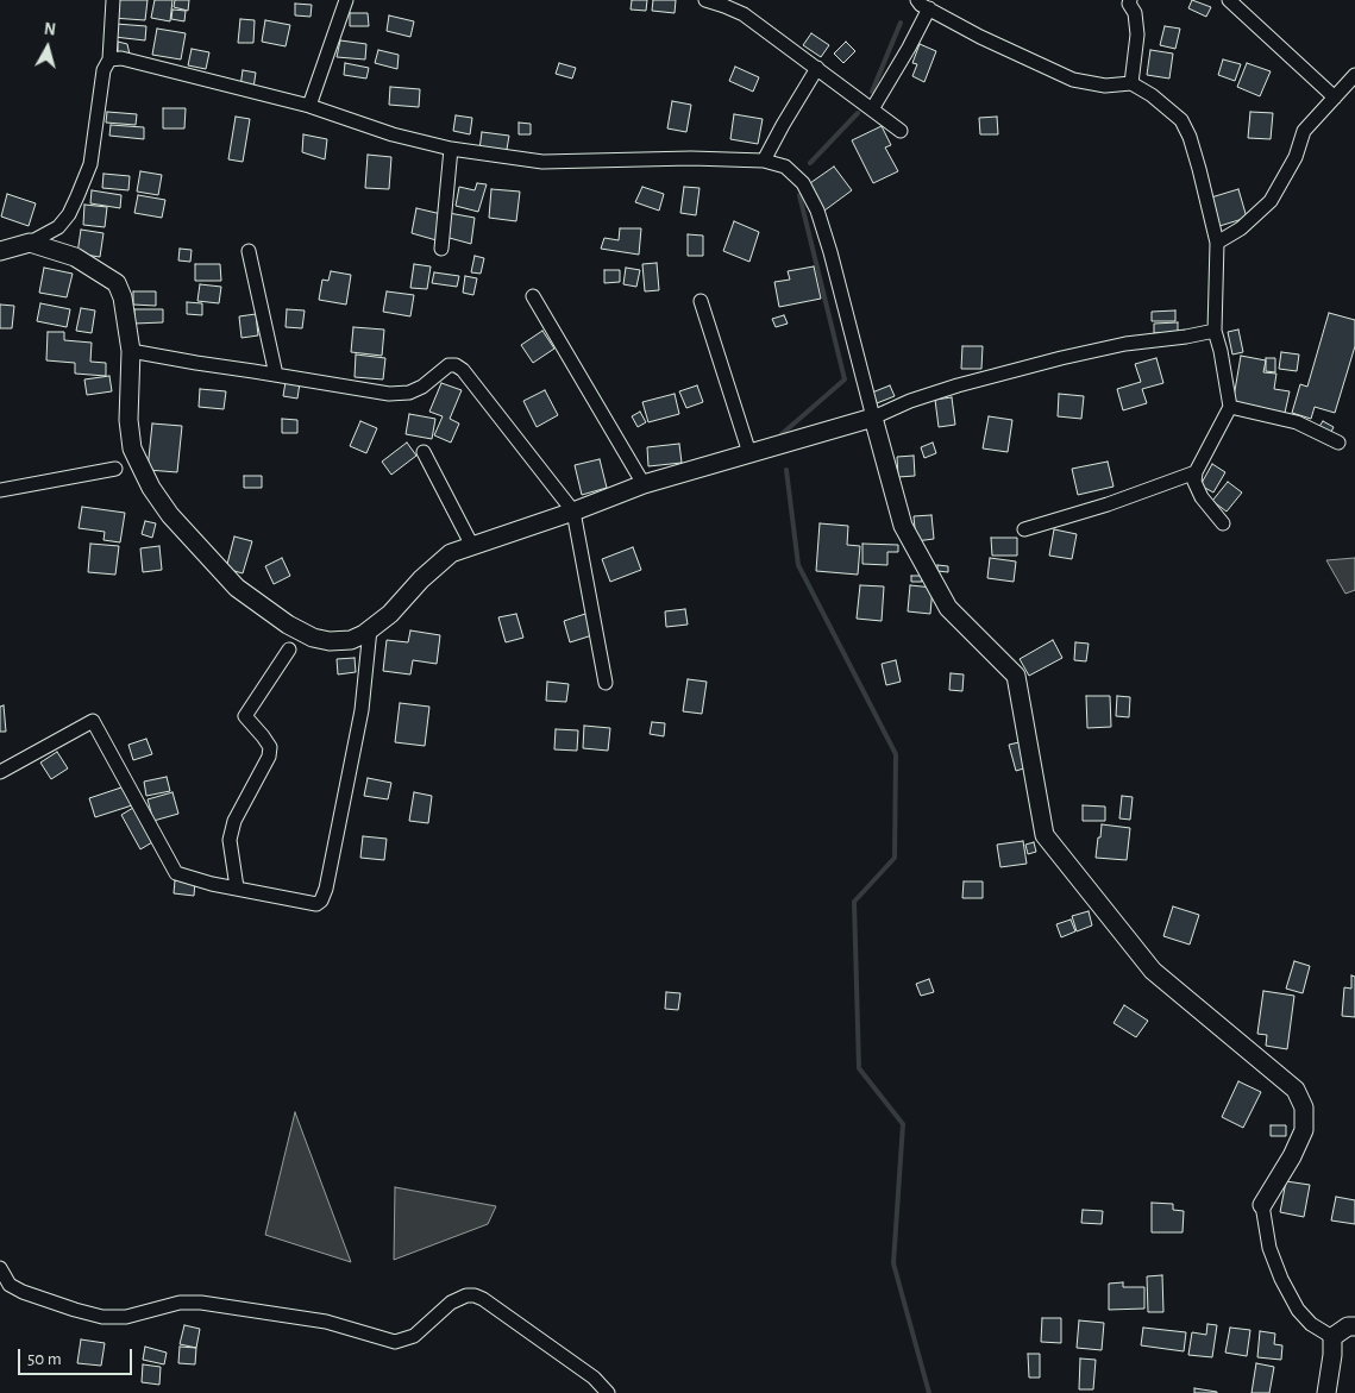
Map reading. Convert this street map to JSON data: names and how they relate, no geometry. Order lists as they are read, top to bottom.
{
  "scale_bar": "50 m",
  "north": "top"
}
